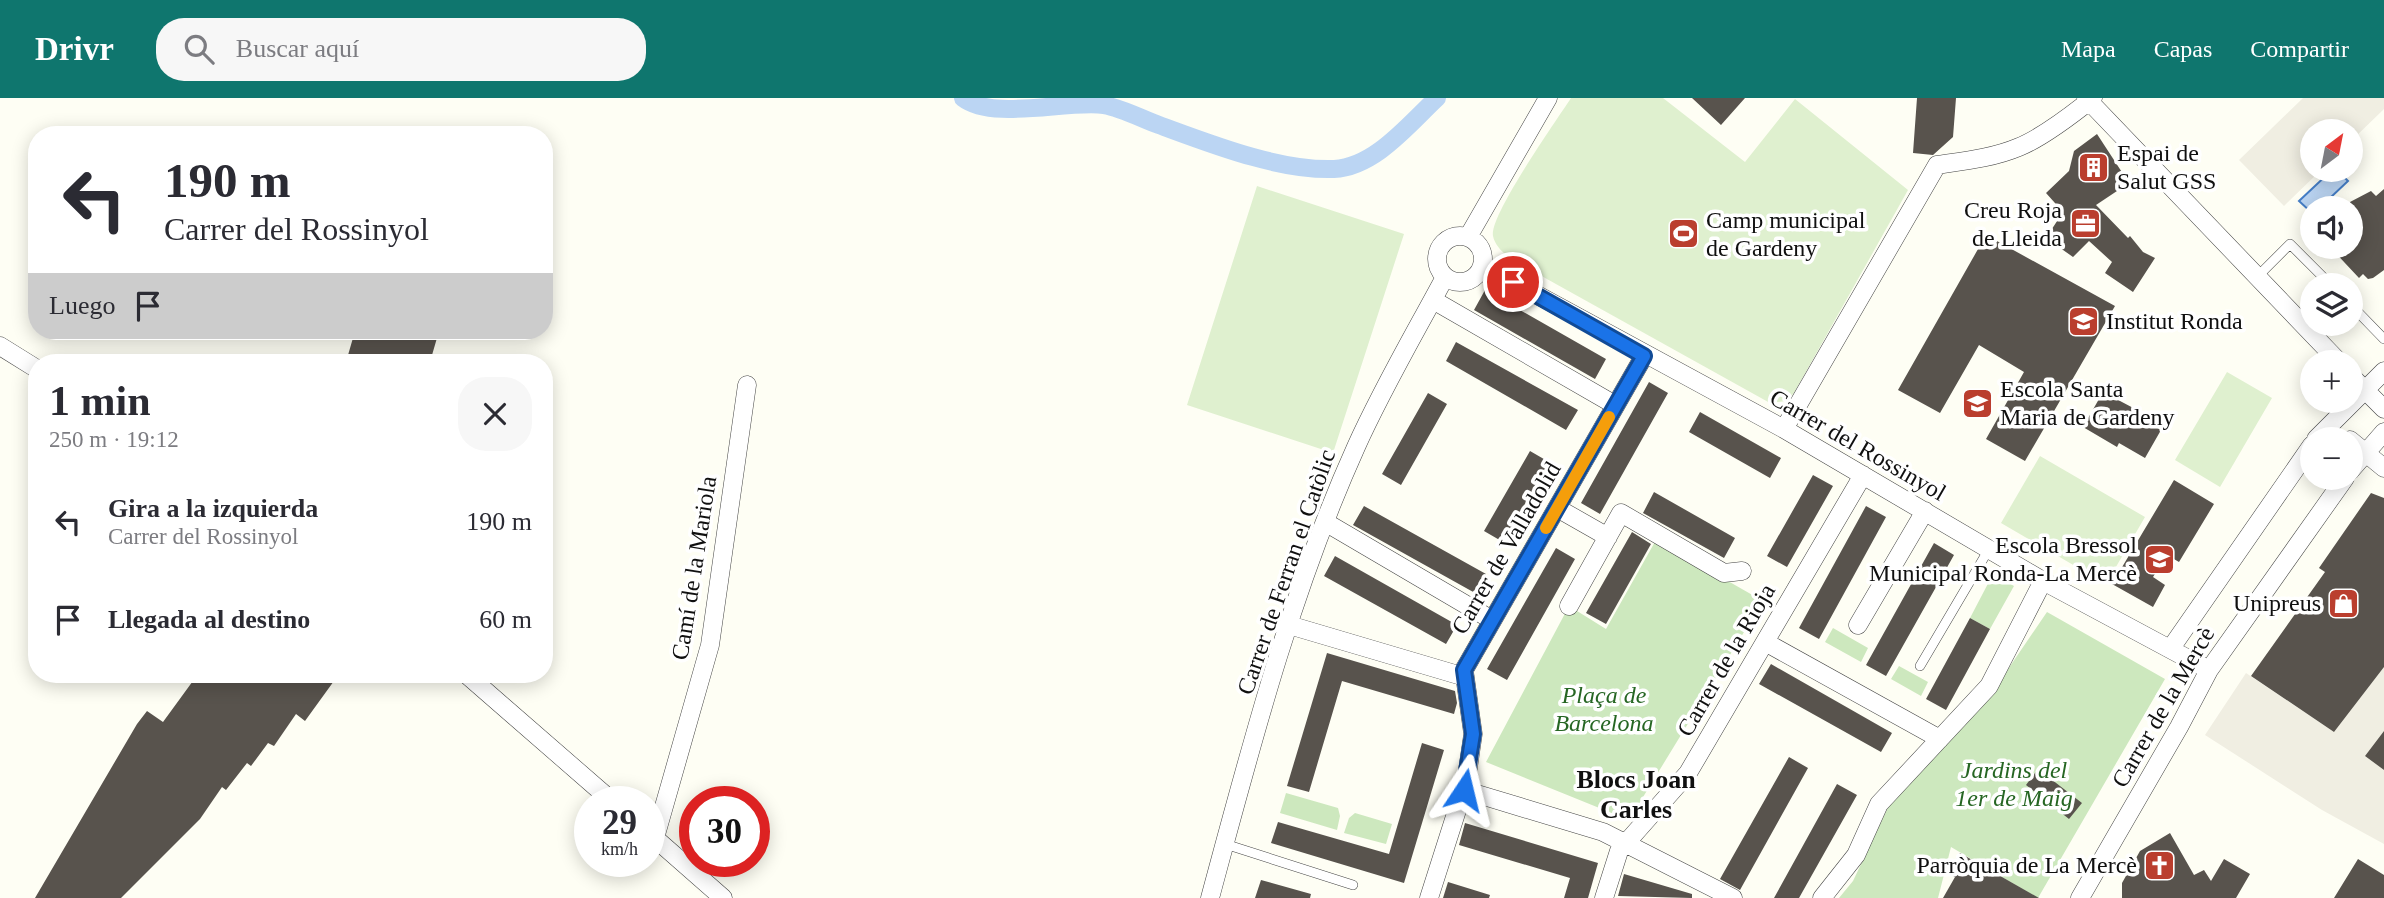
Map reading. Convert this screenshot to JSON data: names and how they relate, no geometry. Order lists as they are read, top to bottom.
{
  "streets": {
    "street": [
      "Carrer del Rossinyol",
      "Carrer de Valladolid",
      "Camí de la Mariola",
      "Carrer de Ferran el Catòlic",
      "Carrer de la Rioja",
      "Carrer de la Mercè"
    ]
  },
  "crossings": [
    ["Carrer del Rossinyol", "Carrer de Valladolid"],
    ["Carrer del Rossinyol", "Carrer de Ferran el Catòlic"],
    ["Carrer del Rossinyol", "Carrer de la Rioja"],
    ["Carrer del Rossinyol", "Carrer de la Mercè"]
  ],
  "districts": ["Blocs Joan Carles"],
  "parks": ["Plaça de Barcelona", "Jardins del 1er de Maig"],
  "places": {
    "building": ["Espai de Salut GSS"],
    "office": ["Creu Roja de Lleida"],
    "sports": ["Camp municipal de Gardeny"],
    "school or university": ["Institut Ronda", "Escola Santa Maria de Gardeny", "Escola Bressol Municipal Ronda-La Mercè"],
    "shop": ["Unipreus"],
    "church": ["Parròquia de La Mercè"]
  },
  "north": "top right",
  "page": {
    "header": "Drivr",
    "search": "Buscar aquí",
    "nav": ["Mapa", "Capas", "Compartir"],
    "map_buttons": ["+", "−"],
    "turn": ["190 m", "Carrer del Rossinyol"],
    "then": "Luego",
    "heading": ["1 min", "250 m · 19:12"],
    "list": [
      {
        "name": "Gira a la izquierda",
        "note": "Carrer del Rossinyol",
        "value": "190 m"
      },
      {
        "name": "Llegada al destino",
        "value": "60 m"
      }
    ],
    "speed": "29 km/h",
    "limit": "30"
  }
}
